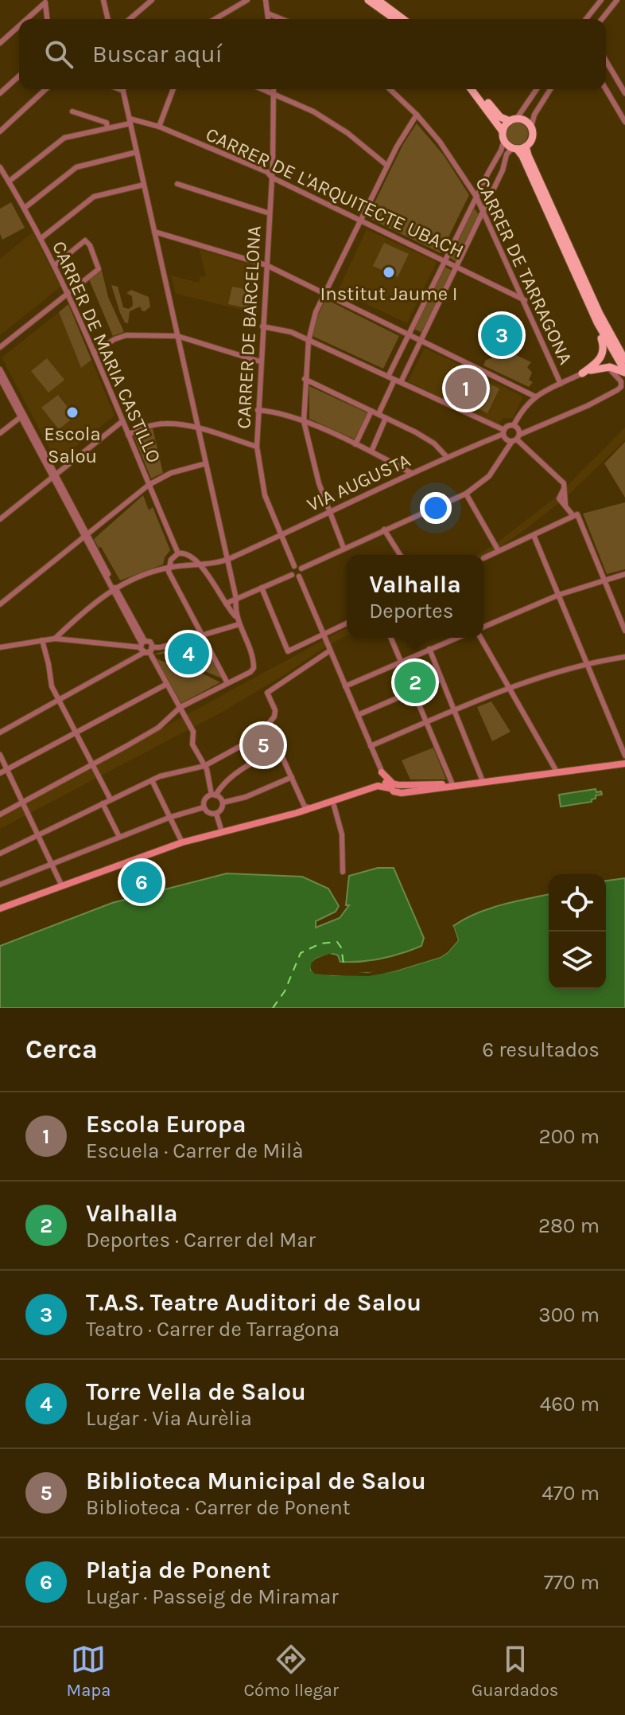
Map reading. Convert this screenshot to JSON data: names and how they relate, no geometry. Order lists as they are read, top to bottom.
{
  "streets": {
    "street": [
      "CARRER DE L'ARQUITECTE UBACH",
      "CARRER DE TARRAGONA",
      "CARRER DE BARCELONA",
      "CARRER DE MARIA CASTILLO",
      "VIA AUGUSTA"
    ]
  },
  "crossings": [
    ["CARRER DE L'ARQUITECTE UBACH", "CARRER DE TARRAGONA"],
    ["CARRER DE L'ARQUITECTE UBACH", "CARRER DE BARCELONA"],
    ["CARRER DE BARCELONA", "VIA AUGUSTA"]
  ],
  "places": ["Institut Jaume I", "Escola Salou"],
  "page": {
    "search": "Buscar aquí",
    "pins": [
      "3",
      "1",
      "4",
      "2",
      "5",
      "6"
    ],
    "popup": ["Valhalla", "Deportes"],
    "heading": ["Cerca", "6 resultados"],
    "list": [
      {
        "mark": "1",
        "name": "Escola Europa",
        "note": "Escuela · Carrer de Milà",
        "value": "200 m"
      },
      {
        "mark": "2",
        "name": "Valhalla",
        "note": "Deportes · Carrer del Mar",
        "value": "280 m"
      },
      {
        "mark": "3",
        "name": "T.A.S. Teatre Auditori de Salou",
        "note": "Teatro · Carrer de Tarragona",
        "value": "300 m"
      },
      {
        "mark": "4",
        "name": "Torre Vella de Salou",
        "note": "Lugar · Via Aurèlia",
        "value": "460 m"
      },
      {
        "mark": "5",
        "name": "Biblioteca Municipal de Salou",
        "note": "Biblioteca · Carrer de Ponent",
        "value": "470 m"
      },
      {
        "mark": "6",
        "name": "Platja de Ponent",
        "note": "Lugar · Passeig de Miramar",
        "value": "770 m"
      }
    ],
    "nav": ["Mapa", "Cómo llegar", "Guardados"]
  }
}
